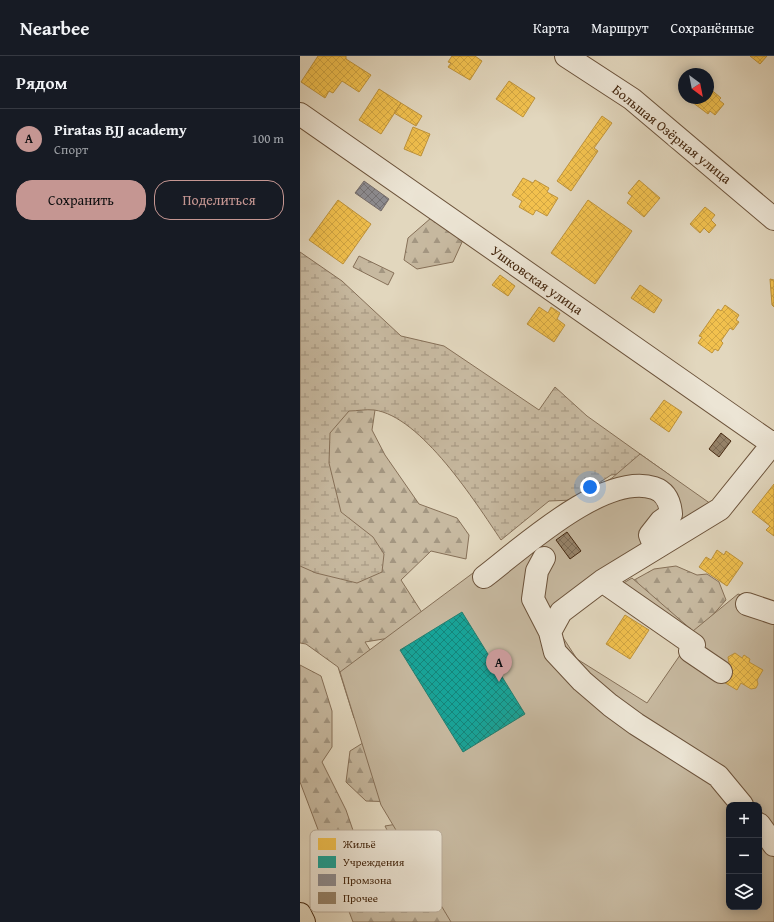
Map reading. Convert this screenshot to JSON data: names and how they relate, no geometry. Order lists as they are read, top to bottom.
{
  "streets": {
    "street": ["Большая Озёрная улица", "Ушковская улица"]
  },
  "legend": [
    "Жильё",
    "Учреждения",
    "Промзона",
    "Прочее"
  ],
  "north": "bottom right",
  "page": {
    "header": "Nearbee",
    "nav": ["Карта", "Маршрут", "Сохранённые"],
    "heading": "Рядом",
    "list": [
      {
        "mark": "A",
        "name": "Piratas BJJ academy",
        "note": "Спорт",
        "value": "100 m"
      }
    ],
    "buttons": ["Сохранить", "Поделиться"],
    "pins": "A",
    "map_buttons": ["+", "−"]
  }
}
